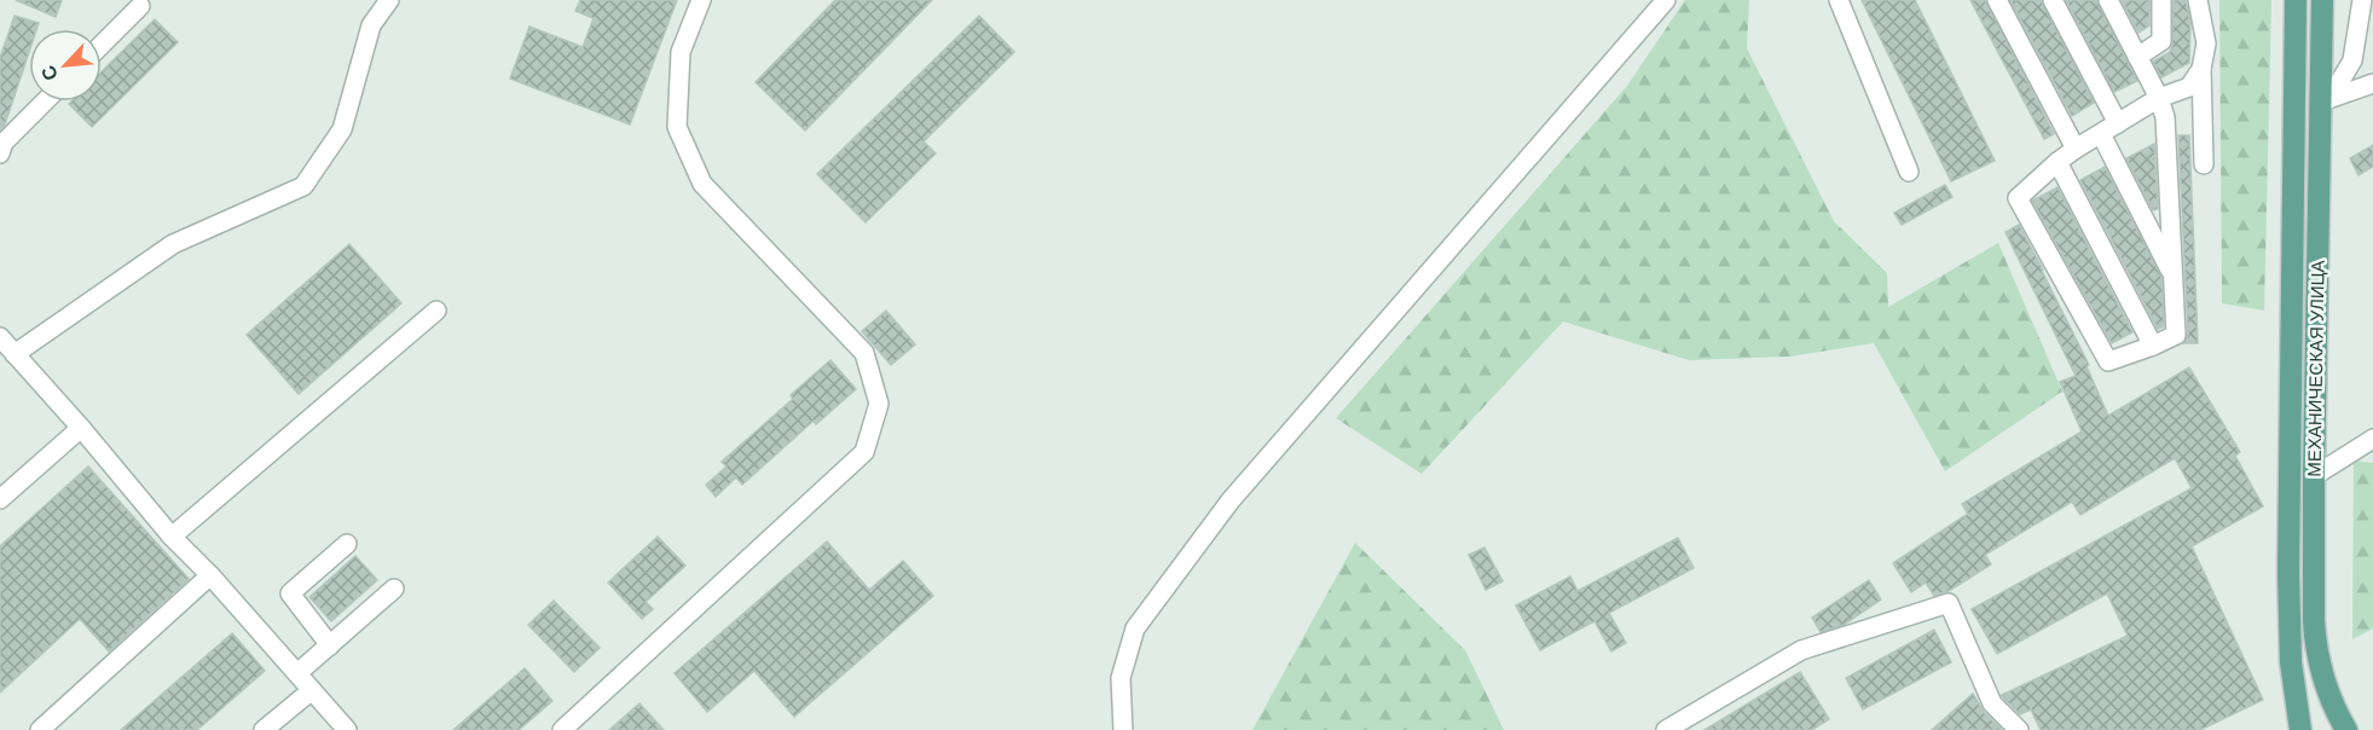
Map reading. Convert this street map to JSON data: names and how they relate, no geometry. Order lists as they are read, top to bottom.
{
  "streets": {
    "main road": ["МЕХАНИЧЕСКАЯ УЛИЦА"]
  },
  "north": "bottom left"
}
